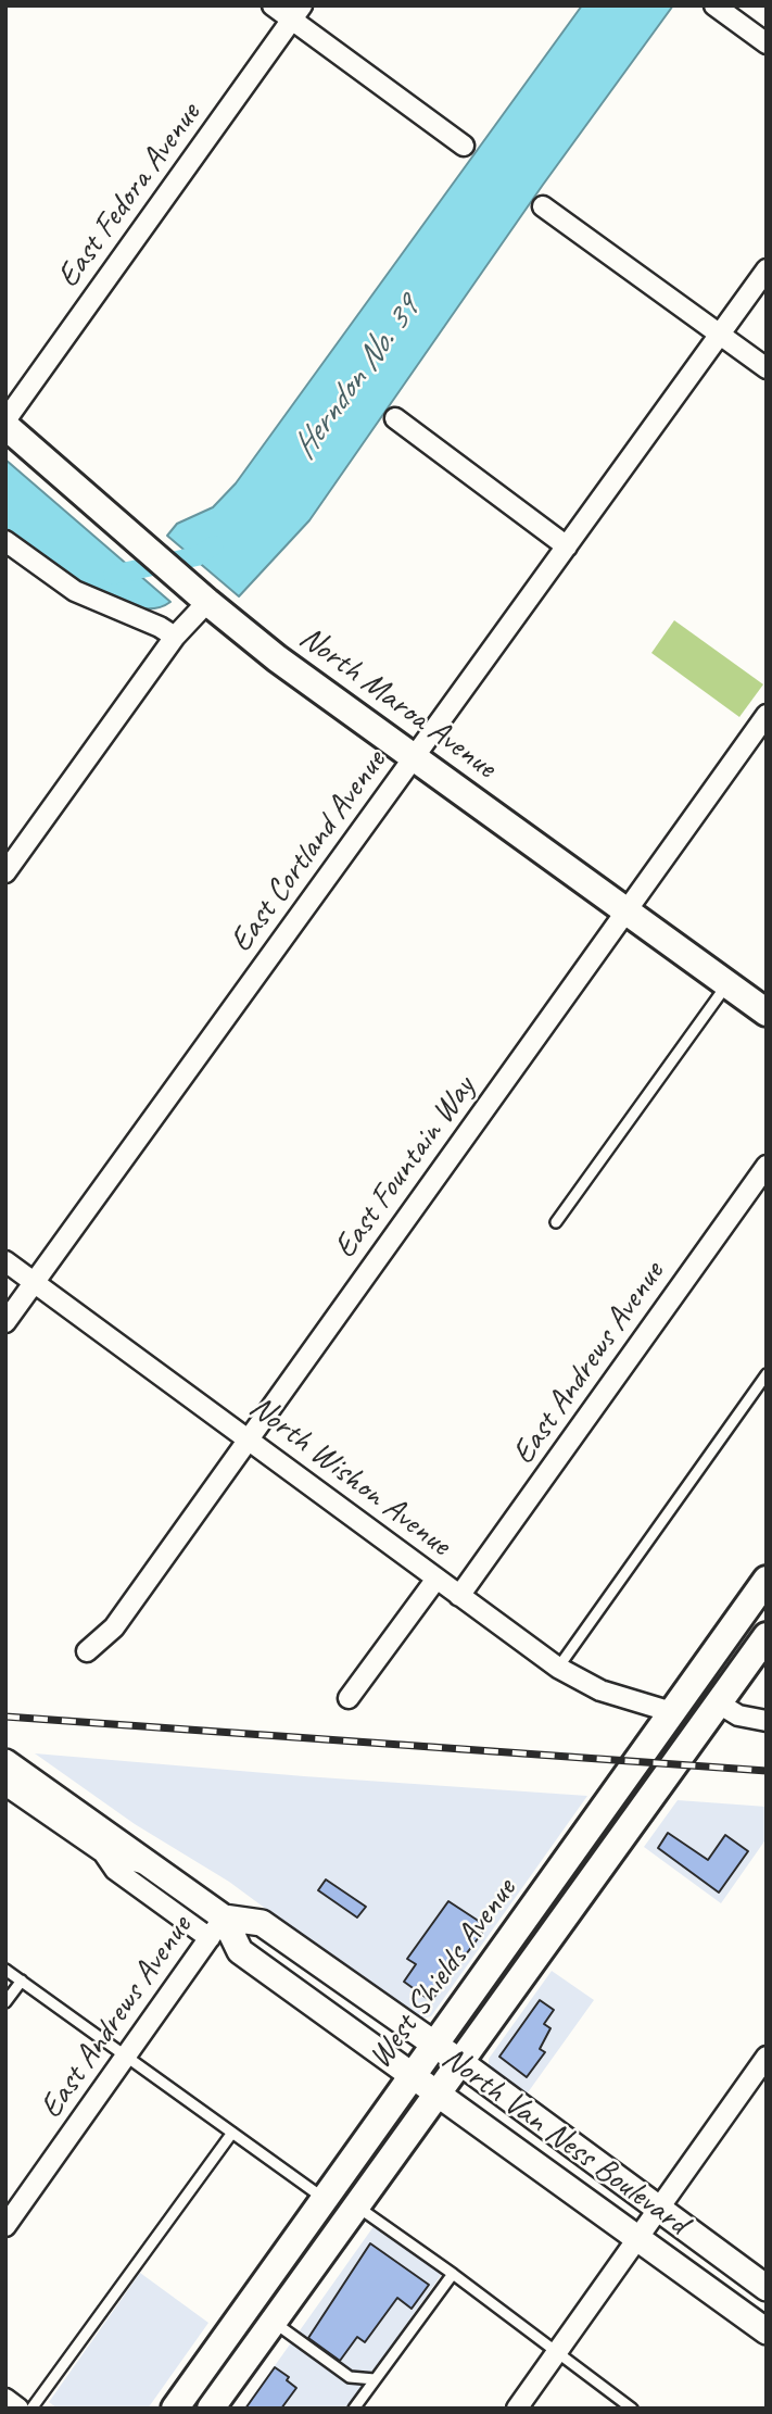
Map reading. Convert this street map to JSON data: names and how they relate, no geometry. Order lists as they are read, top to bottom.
{
  "streets": {
    "main road": ["North Maroa Avenue", "West Shields Avenue"],
    "street": [
      "East Fedora Avenue",
      "East Cortland Avenue",
      "East Fountain Way",
      "East Andrews Avenue",
      "North Wishon Avenue",
      "North Van Ness Boulevard"
    ]
  },
  "crossings": [
    ["East Fedora Avenue", "North Maroa Avenue"],
    ["North Maroa Avenue", "East Cortland Avenue"],
    ["North Maroa Avenue", "East Fountain Way"],
    ["East Cortland Avenue", "North Wishon Avenue"],
    ["East Fountain Way", "North Wishon Avenue"],
    ["East Andrews Avenue", "North Wishon Avenue"],
    ["East Andrews Avenue", "North Van Ness Boulevard"],
    ["North Wishon Avenue", "West Shields Avenue"],
    ["West Shields Avenue", "North Van Ness Boulevard"]
  ],
  "water": ["Herndon No. 39"]
}
